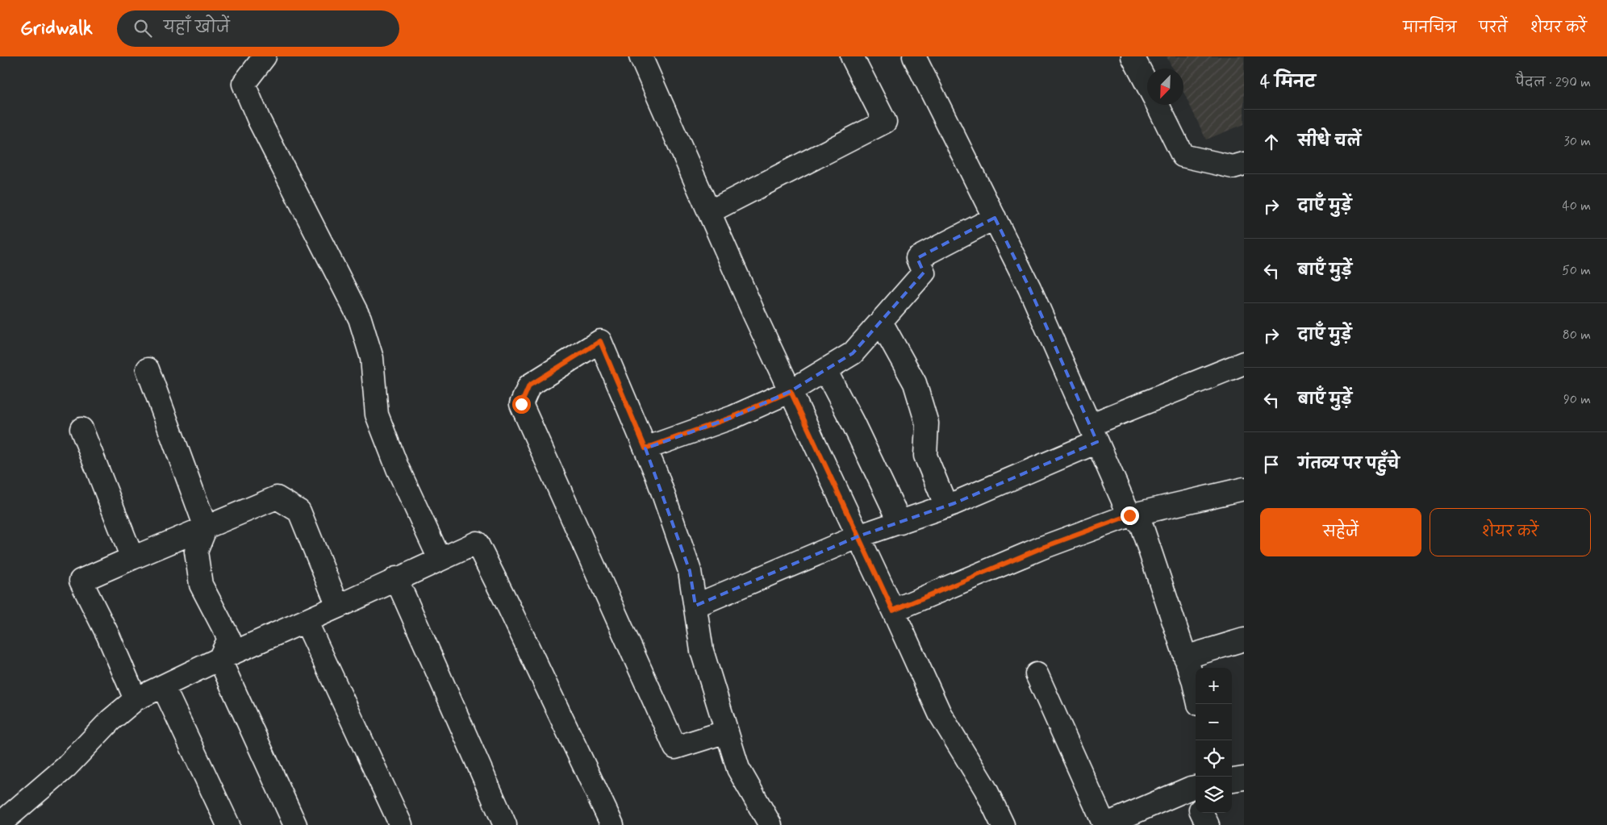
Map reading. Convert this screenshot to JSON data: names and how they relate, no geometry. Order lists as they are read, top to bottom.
{
  "north": "bottom left",
  "page": {
    "header": "Gridwalk",
    "search": "यहाँ खोजें",
    "nav": ["मानचित्र", "परतें", "शेयर करें"],
    "heading": ["4 मिनट", "पैदल · 290 m"],
    "list": [
      ["सीधे चलें", "30 m"],
      ["दाएँ मुड़ें", "40 m"],
      ["बाएँ मुड़ें", "50 m"],
      ["दाएँ मुड़ें", "80 m"],
      ["बाएँ मुड़ें", "90 m"],
      "गंतव्य पर पहुँचे"
    ],
    "buttons": ["सहेजें", "शेयर करें"],
    "map_buttons": ["+", "−"]
  }
}
